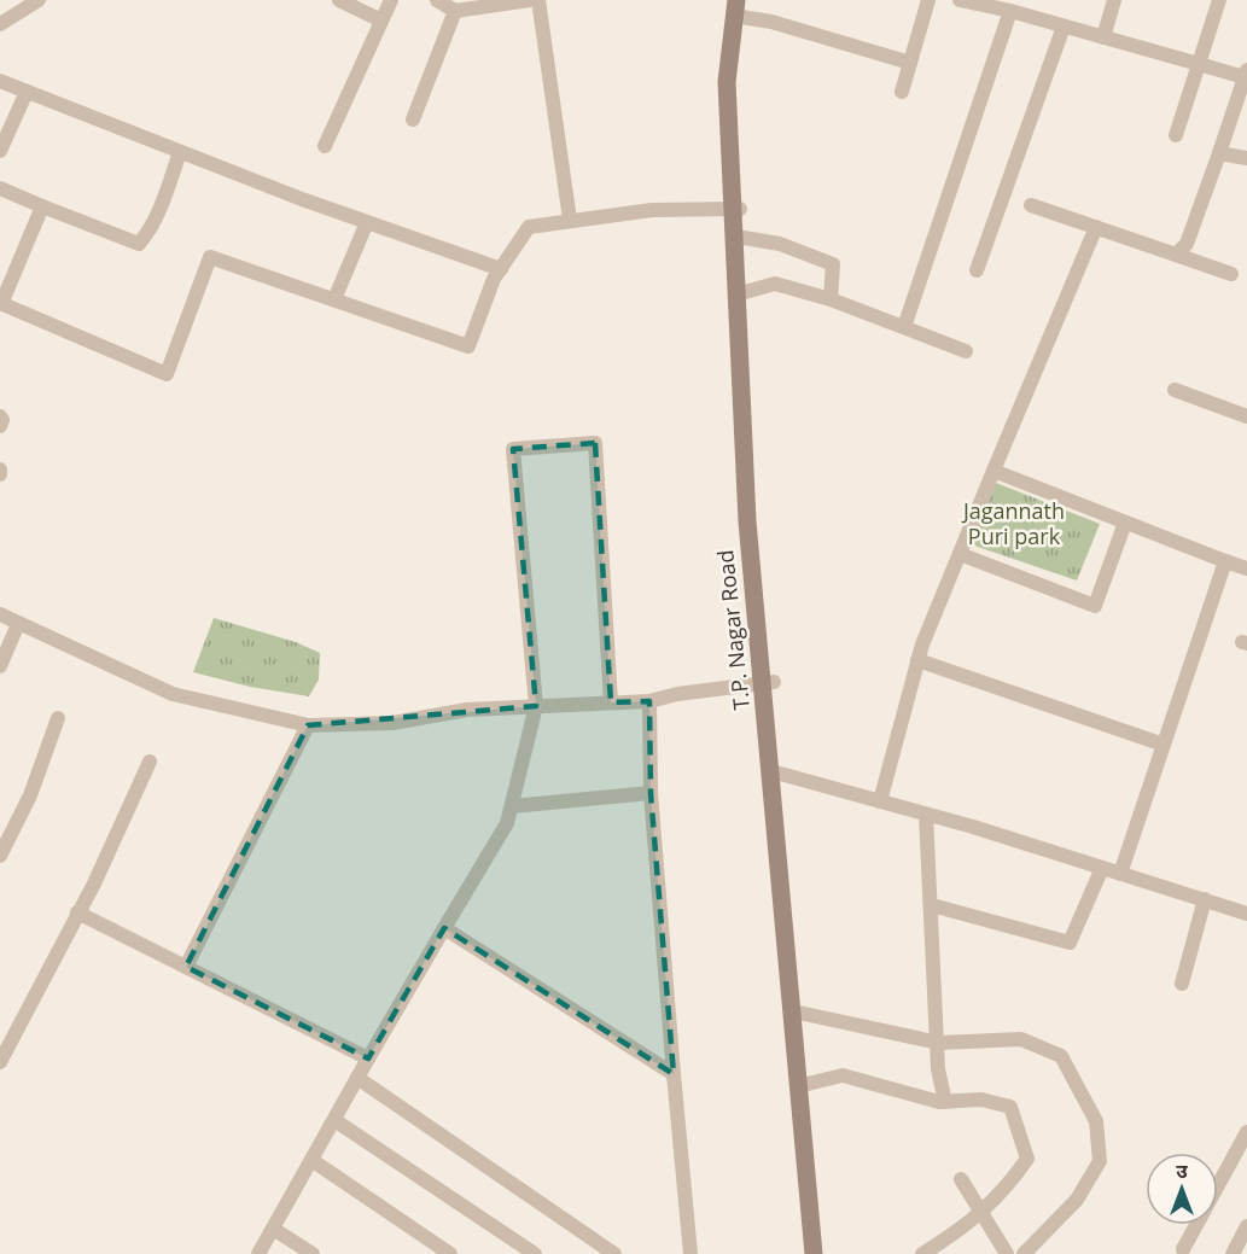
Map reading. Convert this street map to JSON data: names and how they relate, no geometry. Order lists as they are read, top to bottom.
{
  "streets": {
    "main road": ["T.P. Nagar Road"]
  },
  "parks": ["Jagannath Puri park"],
  "north": "top"
}
